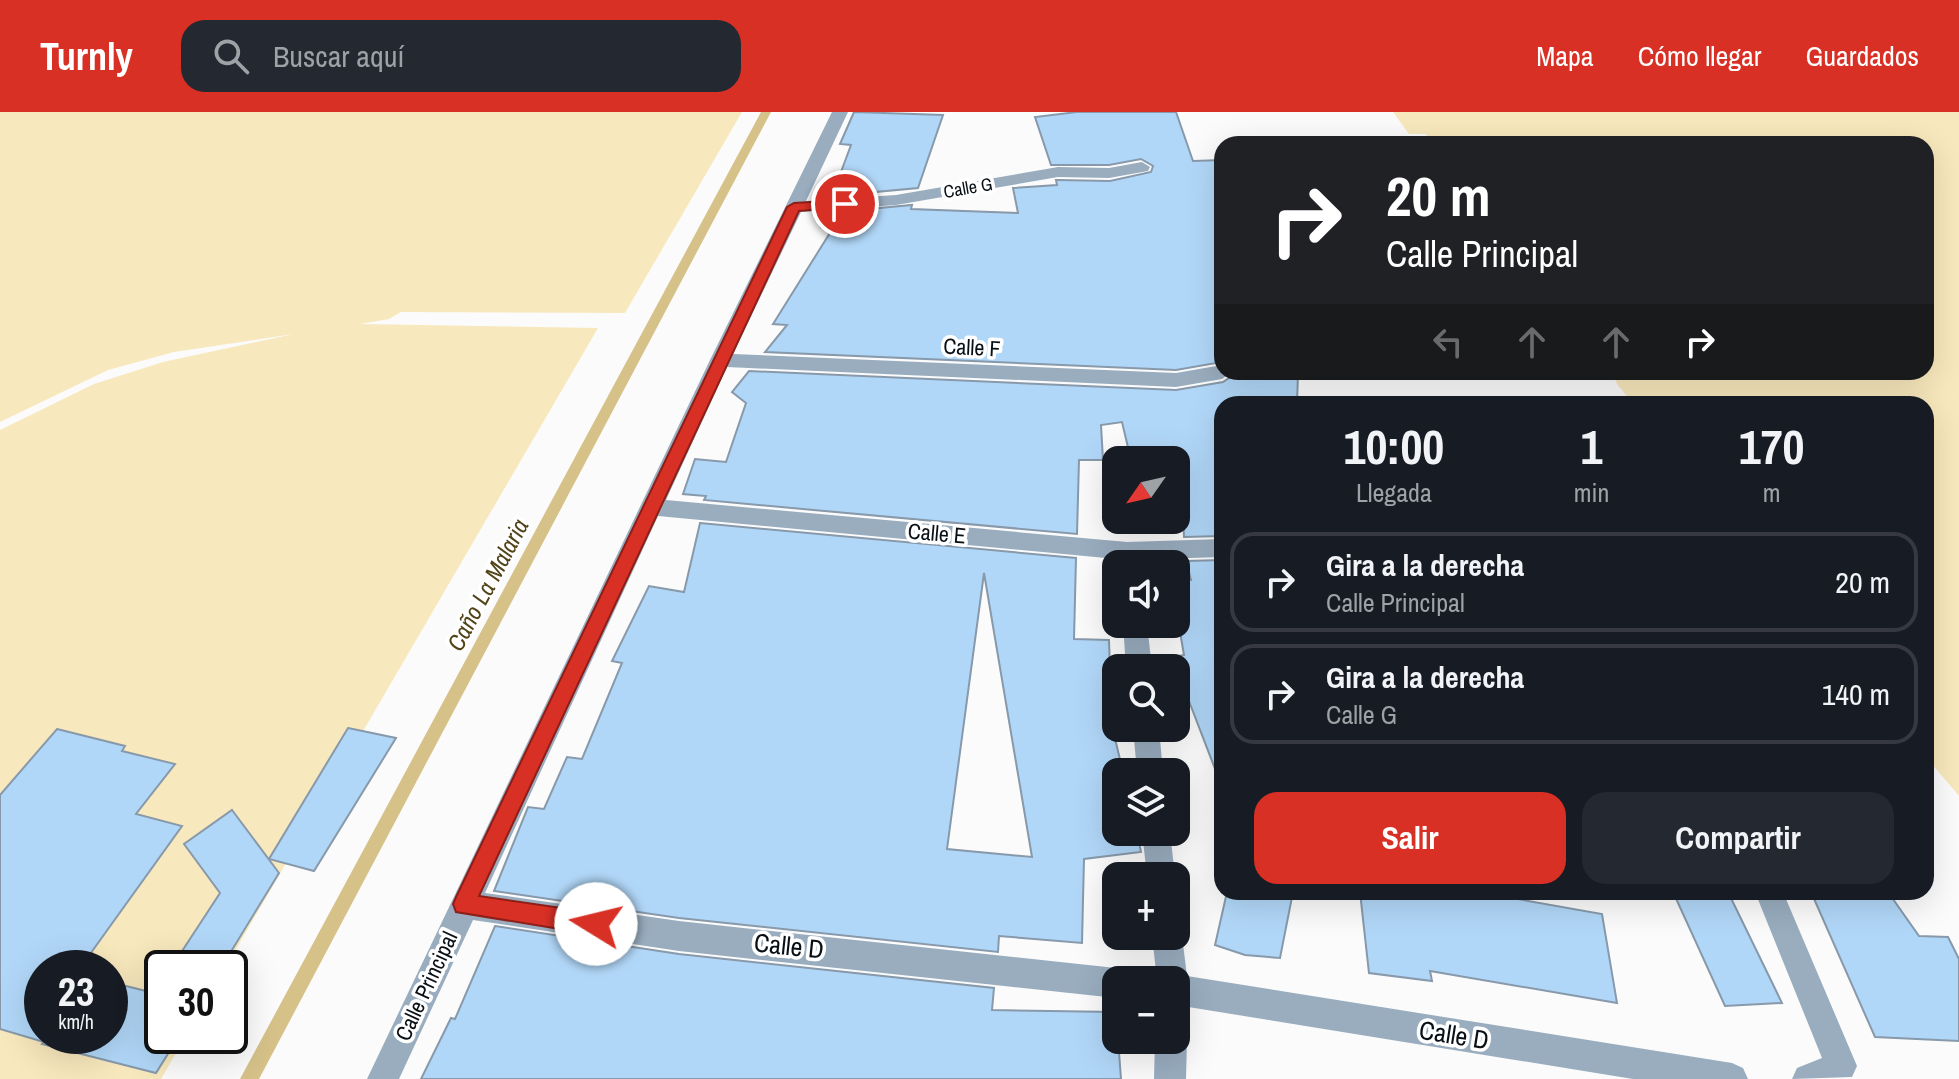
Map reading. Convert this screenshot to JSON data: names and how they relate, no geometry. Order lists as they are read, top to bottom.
{
  "streets": {
    "street": [
      "Calle G",
      "Calle F",
      "Calle E",
      "Calle D",
      "Calle Principal"
    ]
  },
  "crossings": [
    ["Calle G", "Calle Principal"],
    ["Calle F", "Calle Principal"],
    ["Calle E", "Calle Principal"],
    ["Calle D", "Calle Principal"]
  ],
  "water": ["Caño La Malaria"],
  "north": "bottom left",
  "page": {
    "header": "Turnly",
    "search": "Buscar aquí",
    "nav": ["Mapa", "Cómo llegar", "Guardados"],
    "turn": ["20 m", "Calle Principal"],
    "eta": [
      "10:00",
      "Llegada",
      "1",
      "min",
      "170",
      "m"
    ],
    "map_buttons": ["+", "−"],
    "list": [
      {
        "name": "Gira a la derecha",
        "note": "Calle Principal",
        "value": "20 m"
      },
      {
        "name": "Gira a la derecha",
        "note": "Calle G",
        "value": "140 m"
      }
    ],
    "buttons": ["Salir", "Compartir"],
    "speed": "23 km/h",
    "limit": "30"
  }
}
